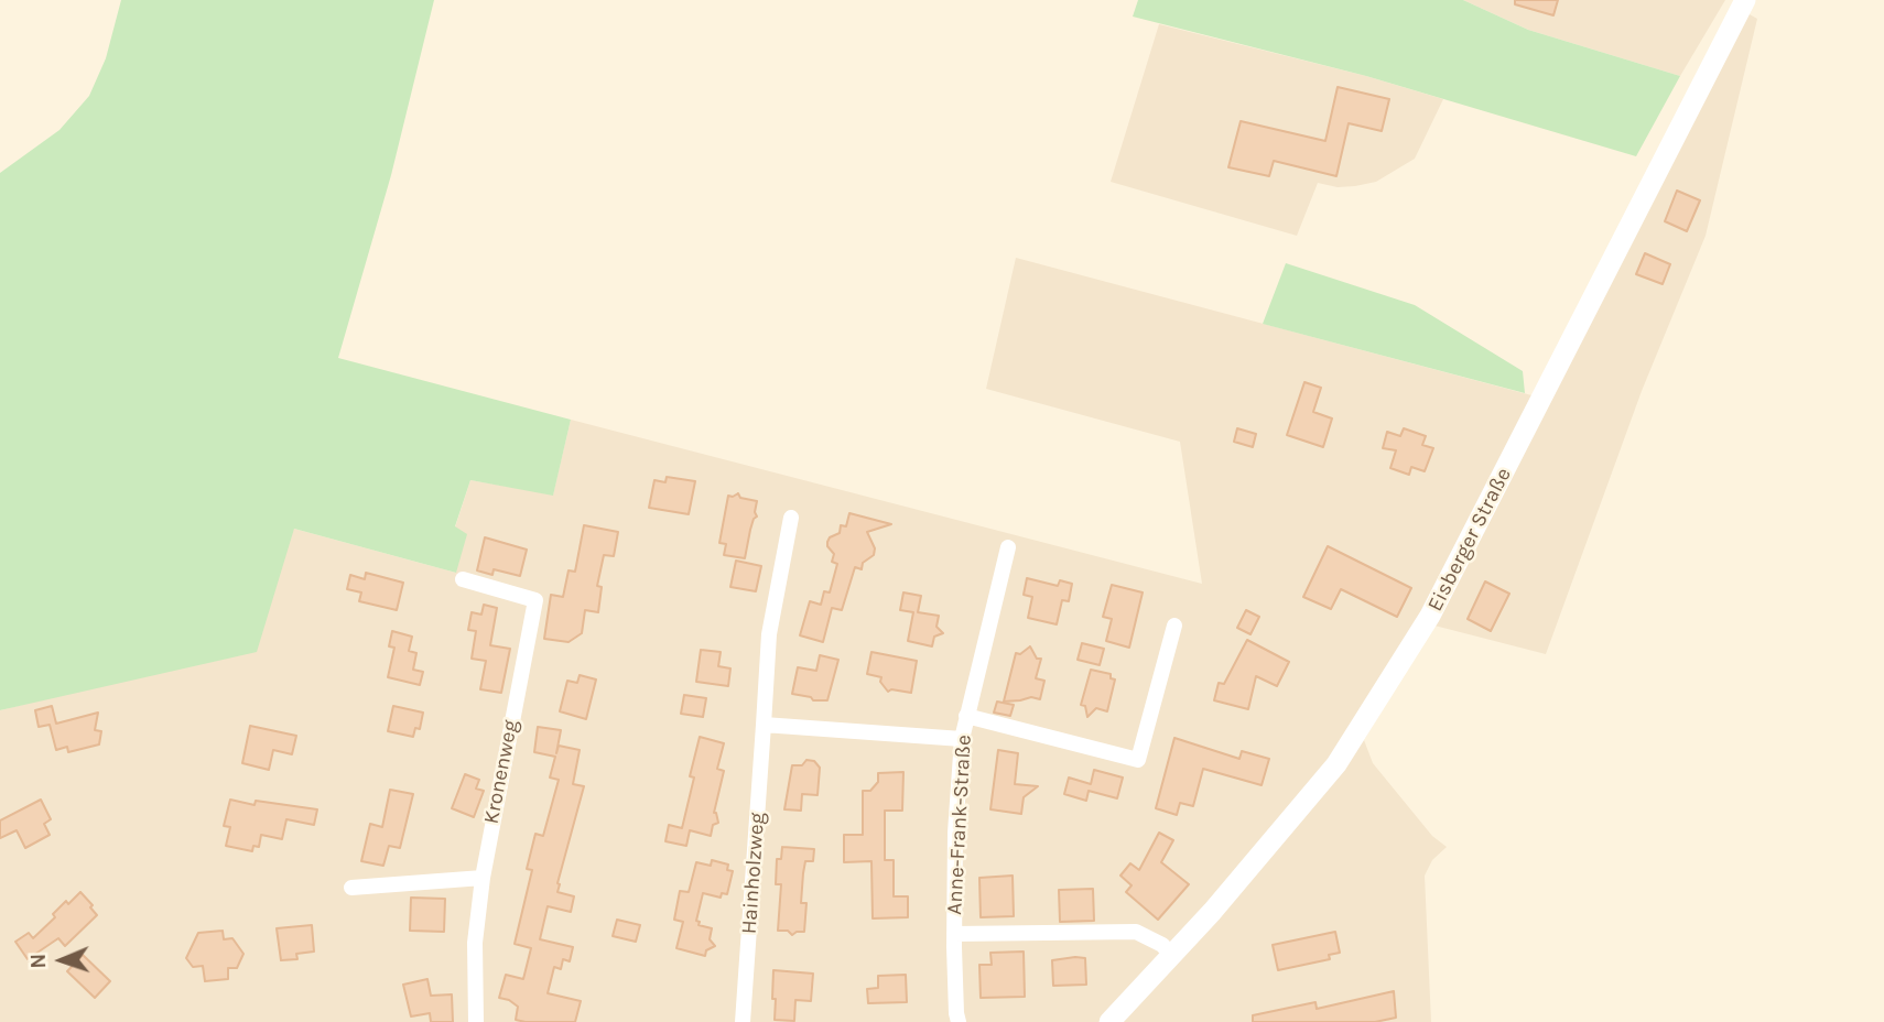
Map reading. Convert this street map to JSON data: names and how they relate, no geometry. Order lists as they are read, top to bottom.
{
  "streets": {
    "main road": ["Eisberger Straße"],
    "street": ["Kronenweg", "Anne-Frank-Straße", "Hainholzweg"]
  },
  "crossings": [
    ["Eisberger Straße", "Anne-Frank-Straße"]
  ],
  "north": "left"
}
